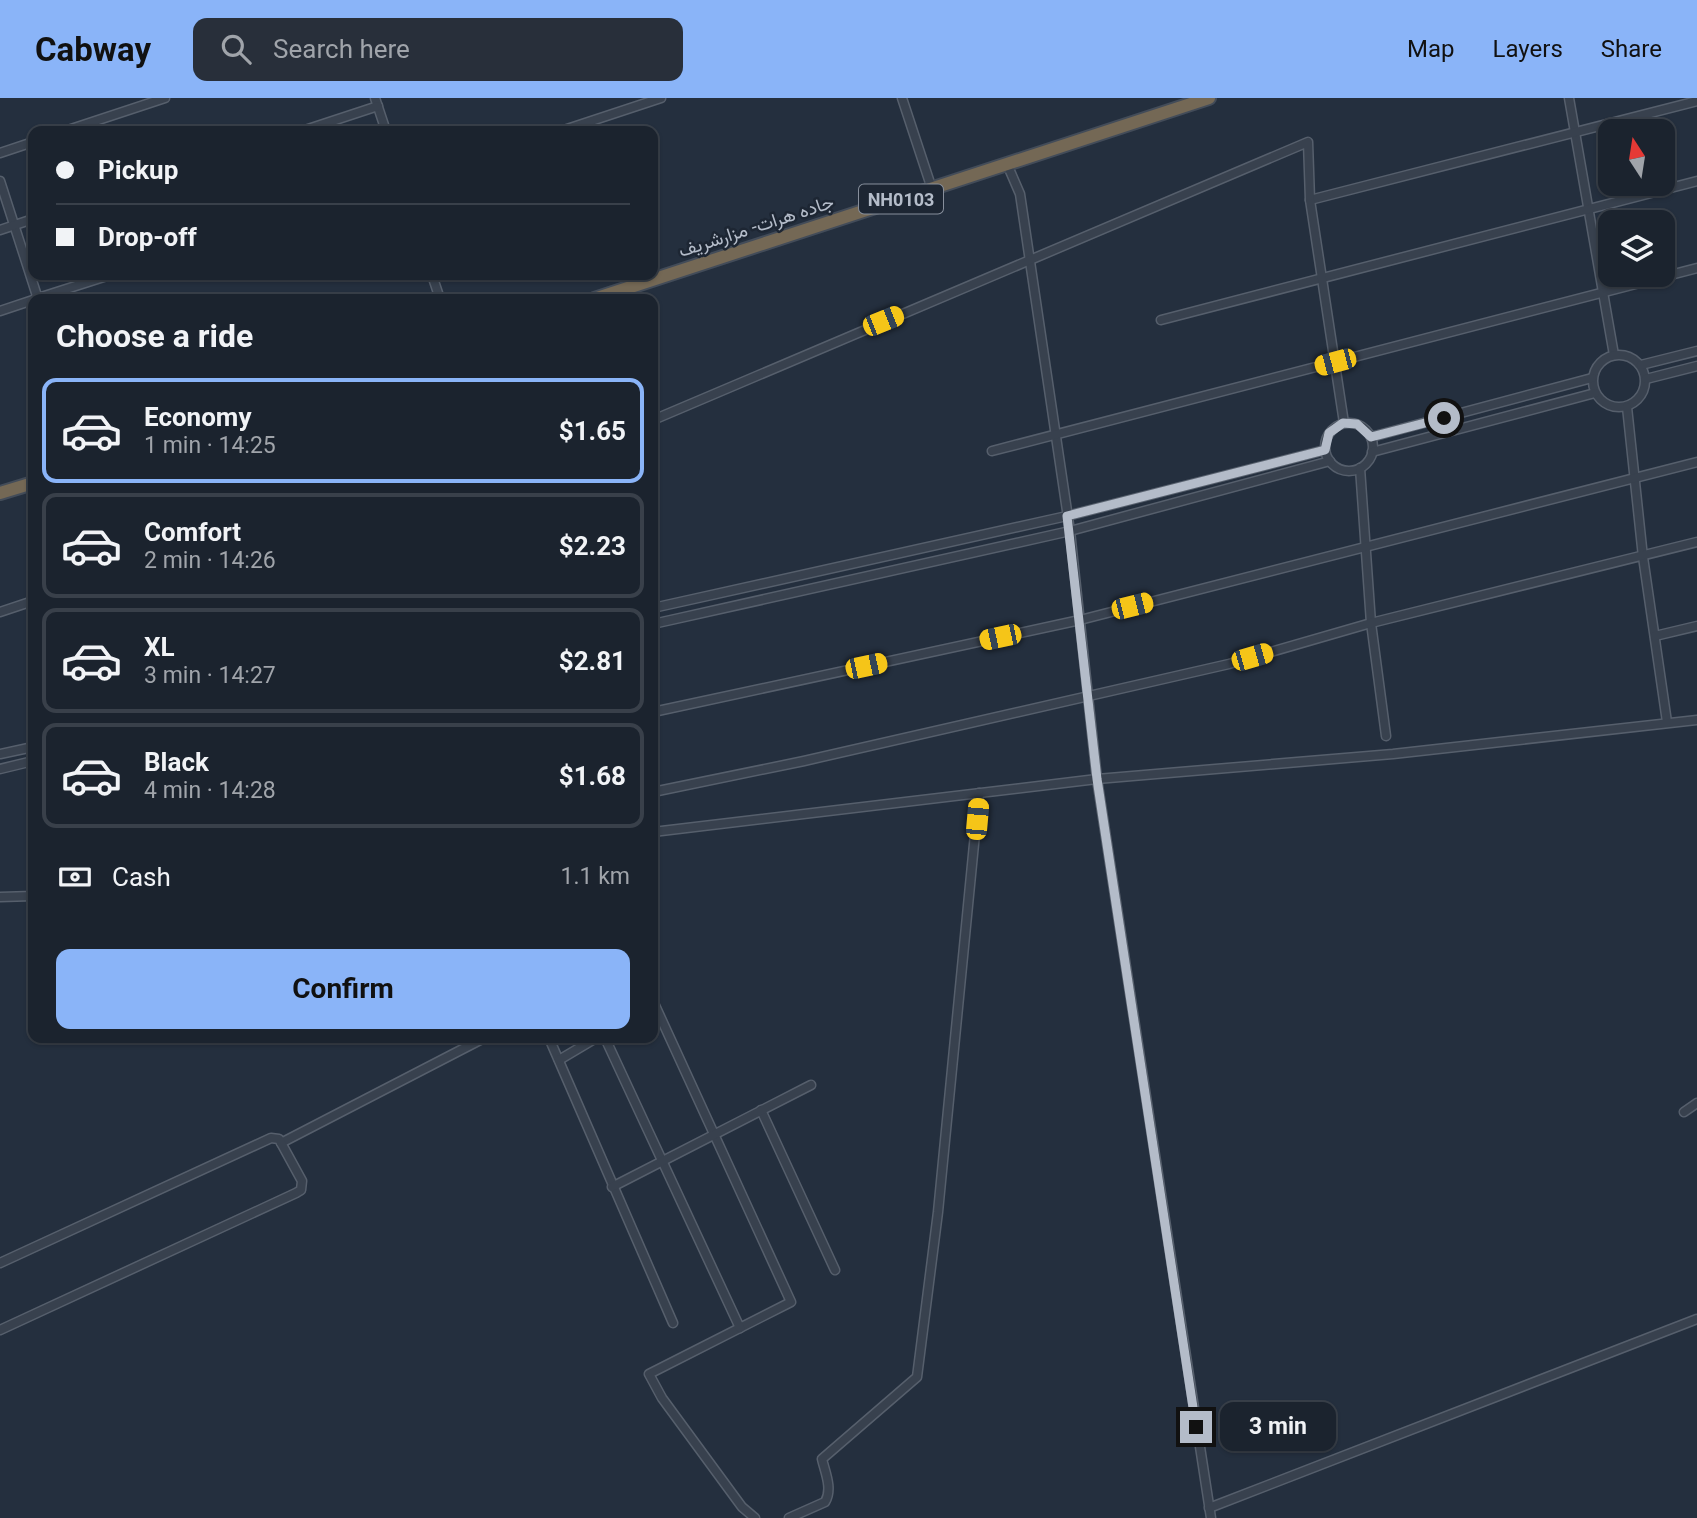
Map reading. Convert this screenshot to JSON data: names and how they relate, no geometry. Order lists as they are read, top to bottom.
{
  "streets": {
    "highway": ["NH0103", "جاده هرات- مزارشریف"]
  },
  "north": "top",
  "page": {
    "header": "Cabway",
    "search": "Search here",
    "nav": ["Map", "Layers", "Share"],
    "banner": ["Pickup", "Drop-off"],
    "heading": "Choose a ride",
    "list": [
      {
        "name": "Economy",
        "note": "1 min · 14:25",
        "value": "$1.65"
      },
      {
        "name": "Comfort",
        "note": "2 min · 14:26",
        "value": "$2.23"
      },
      {
        "name": "XL",
        "note": "3 min · 14:27",
        "value": "$2.81"
      },
      {
        "name": "Black",
        "note": "4 min · 14:28",
        "value": "$1.68"
      }
    ],
    "pay": ["Cash", "1.1 km"],
    "buttons": "Confirm",
    "bubble": "3 min"
  }
}
